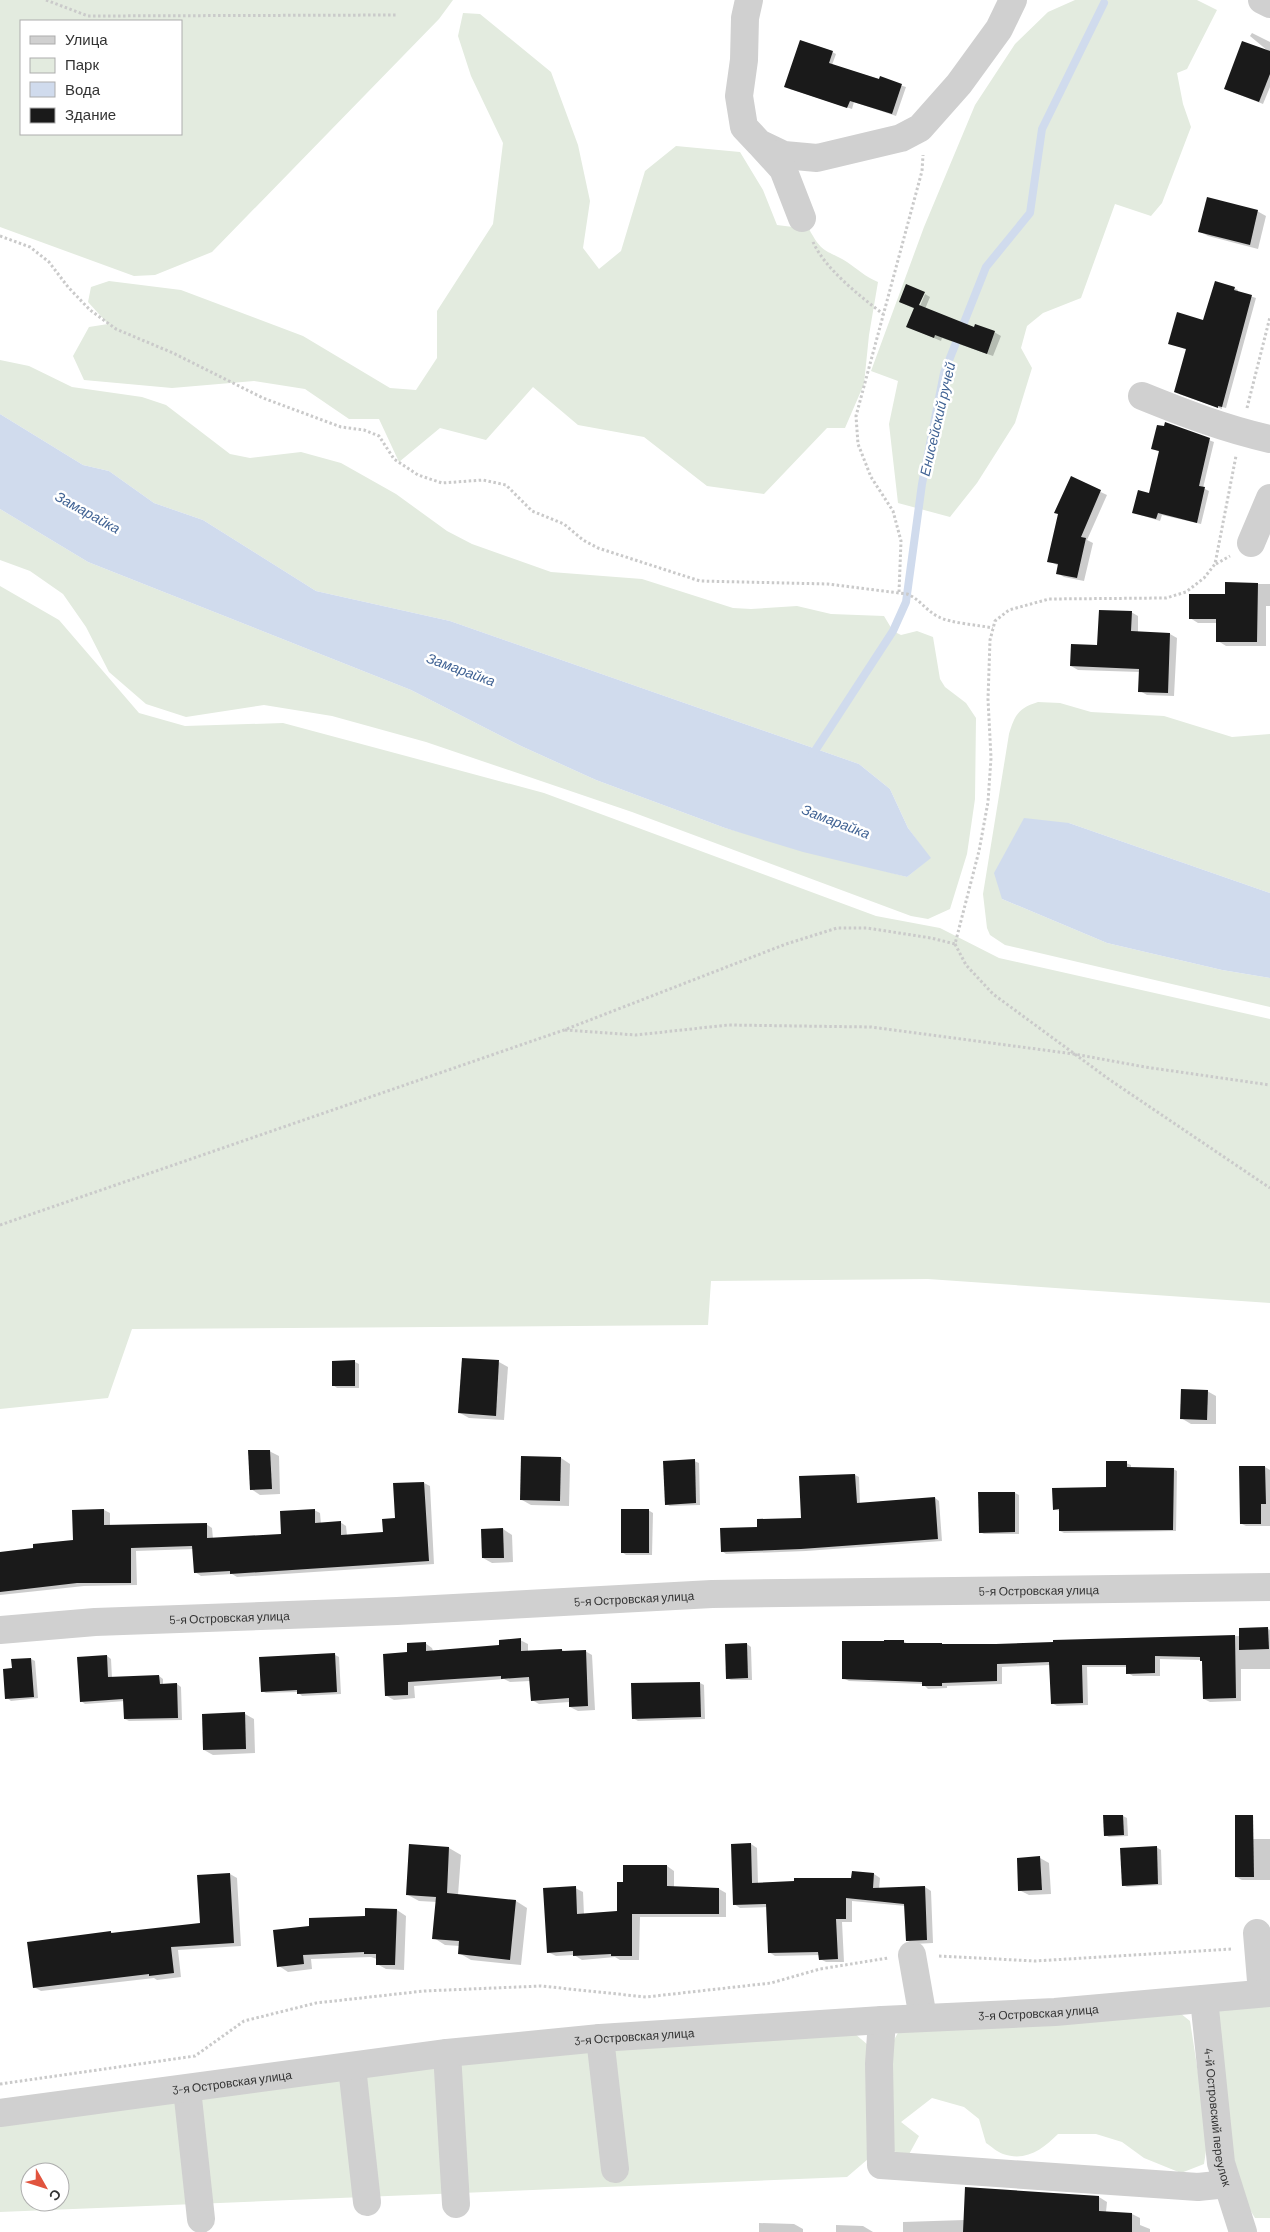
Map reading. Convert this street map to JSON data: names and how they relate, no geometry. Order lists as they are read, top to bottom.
{
  "streets": {
    "street": ["5-я Островская улица", "3-я Островская улица", "4-й Островский переулок"]
  },
  "crossings": [
    ["3-я Островская улица", "4-й Островский переулок"]
  ],
  "water": ["Енисейский ручей", "Замарайка"],
  "legend": [
    "Улица",
    "Парк",
    "Вода",
    "Здание"
  ],
  "north": "bottom right"
}
